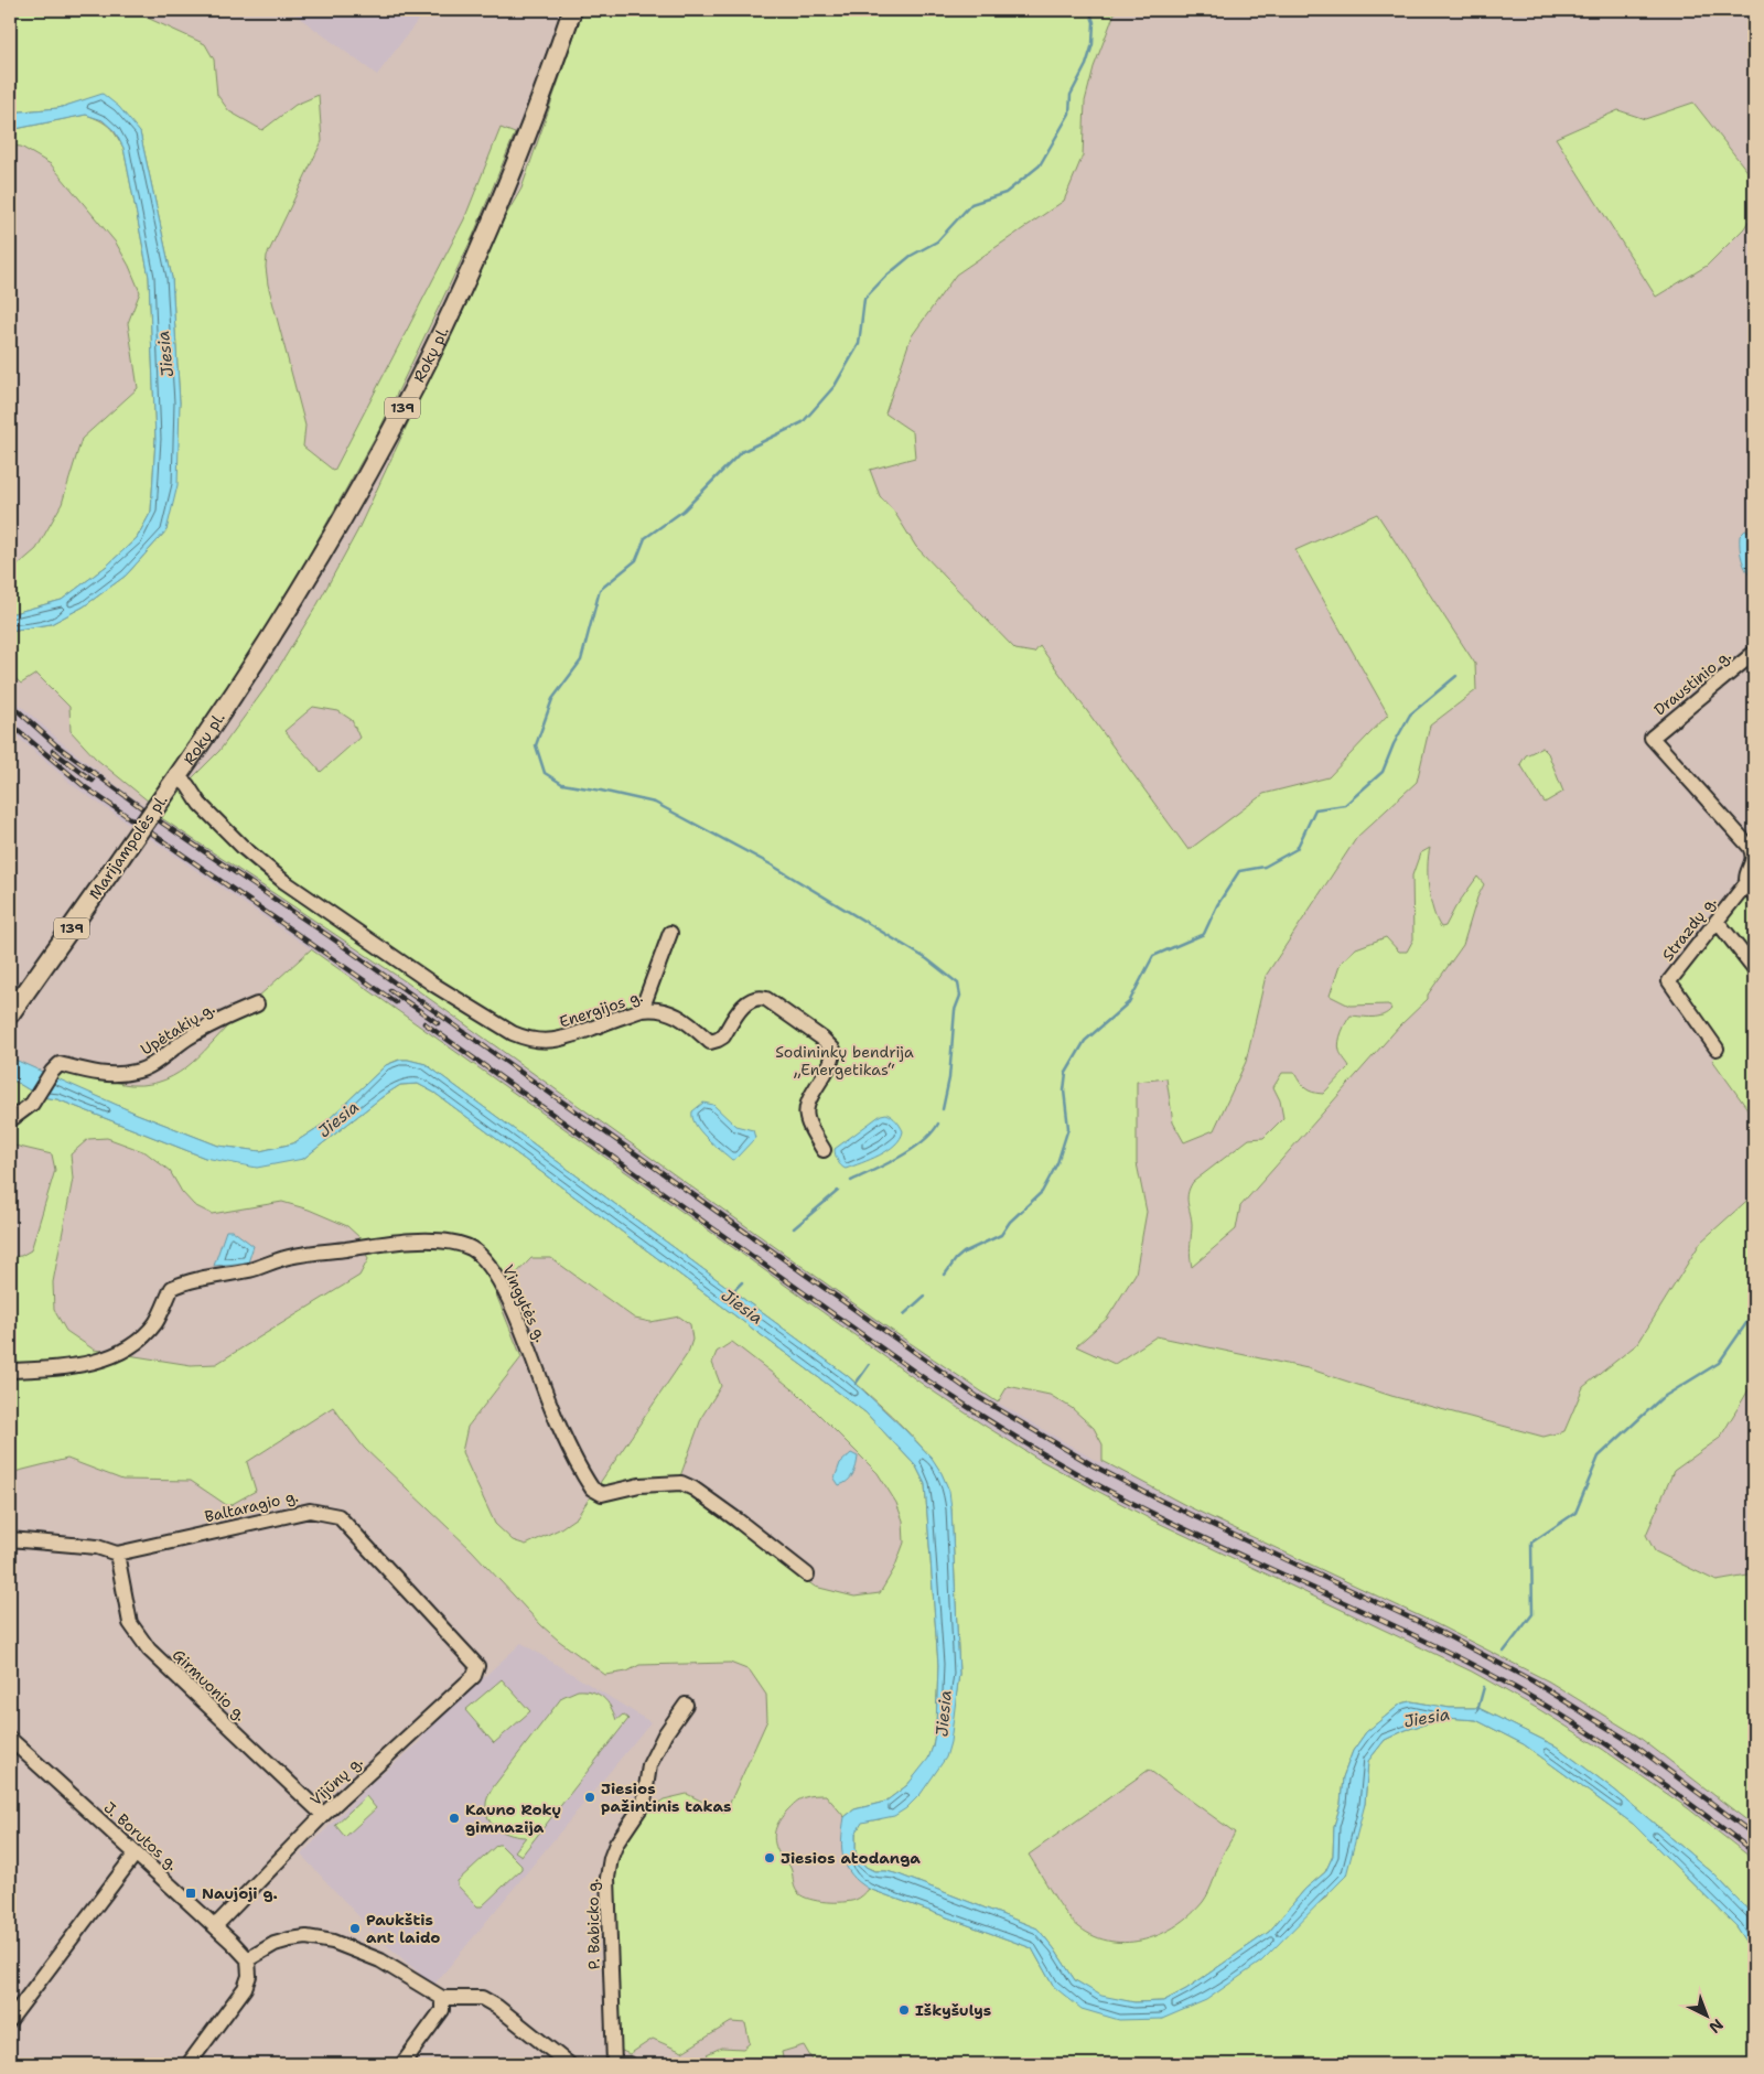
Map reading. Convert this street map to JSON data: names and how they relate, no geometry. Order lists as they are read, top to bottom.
{
  "streets": {
    "main road": ["Rokų pl.", "139", "Marijampolės pl."],
    "street": [
      "Draustinio g.",
      "Strazdų g.",
      "Energijos g.",
      "Upėtakių g.",
      "Vingytės g.",
      "Baltaragio g.",
      "Girmuonio g.",
      "Vijūnų g.",
      "J. Borutos g.",
      "P. Babicko g."
    ]
  },
  "crossings": [
    ["Rokų pl.", "Marijampolės pl."],
    ["Rokų pl.", "Energijos g."],
    ["Draustinio g.", "Strazdų g."],
    ["Marijampolės pl.", "Energijos g."],
    ["Baltaragio g.", "Girmuonio g."],
    ["Baltaragio g.", "Vijūnų g."],
    ["Girmuonio g.", "Vijūnų g."],
    ["Vijūnų g.", "J. Borutos g."]
  ],
  "water": ["Jiesia"],
  "parks": ["Sodininkų bendrija „Energetikas“"],
  "places": {
    "other": [
      "Jiesios pažintinis takas",
      "Kauno Rokų gimnazija",
      "Jiesios atodanga",
      "Paukštis ant laido",
      "Iškyšulys"
    ],
    "transit": ["Naujoji g."]
  },
  "north": "bottom right"
}
